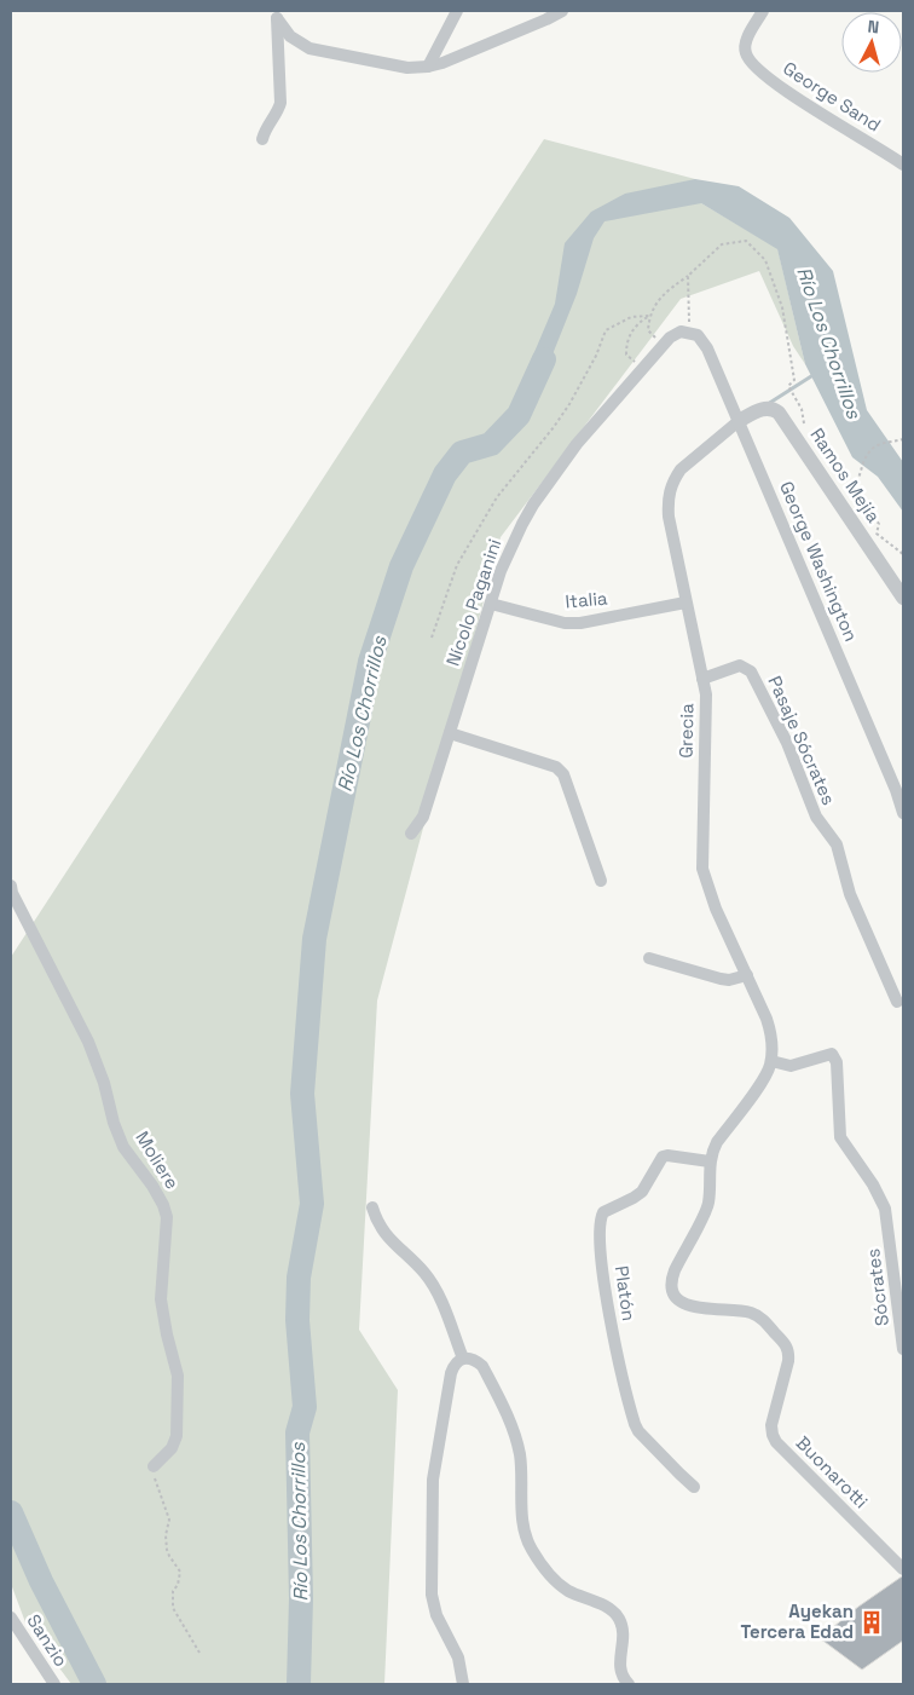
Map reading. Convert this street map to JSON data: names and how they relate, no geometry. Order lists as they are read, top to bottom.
{
  "streets": {
    "street": [
      "George Sand",
      "Ramos Mejía",
      "George Washington",
      "Italia",
      "Nícolo Paganini",
      "Grecia",
      "Pasaje Sócrates",
      "Moliere",
      "Sócrates",
      "Platón",
      "Buonarotti",
      "Sanzio"
    ]
  },
  "crossings": [
    ["Ramos Mejía", "George Washington"],
    ["Ramos Mejía", "Grecia"],
    ["George Washington", "Nícolo Paganini"],
    ["George Washington", "Grecia"],
    ["Italia", "Nícolo Paganini"],
    ["Italia", "Grecia"],
    ["Grecia", "Pasaje Sócrates"],
    ["Grecia", "Sócrates"],
    ["Grecia", "Buonarotti"],
    ["Sócrates", "Buonarotti"],
    ["Platón", "Buonarotti"]
  ],
  "water": ["Río Los Chorrillos"],
  "places": {
    "building": ["Ayekan Tercera Edad"]
  },
  "north": "top"
}
